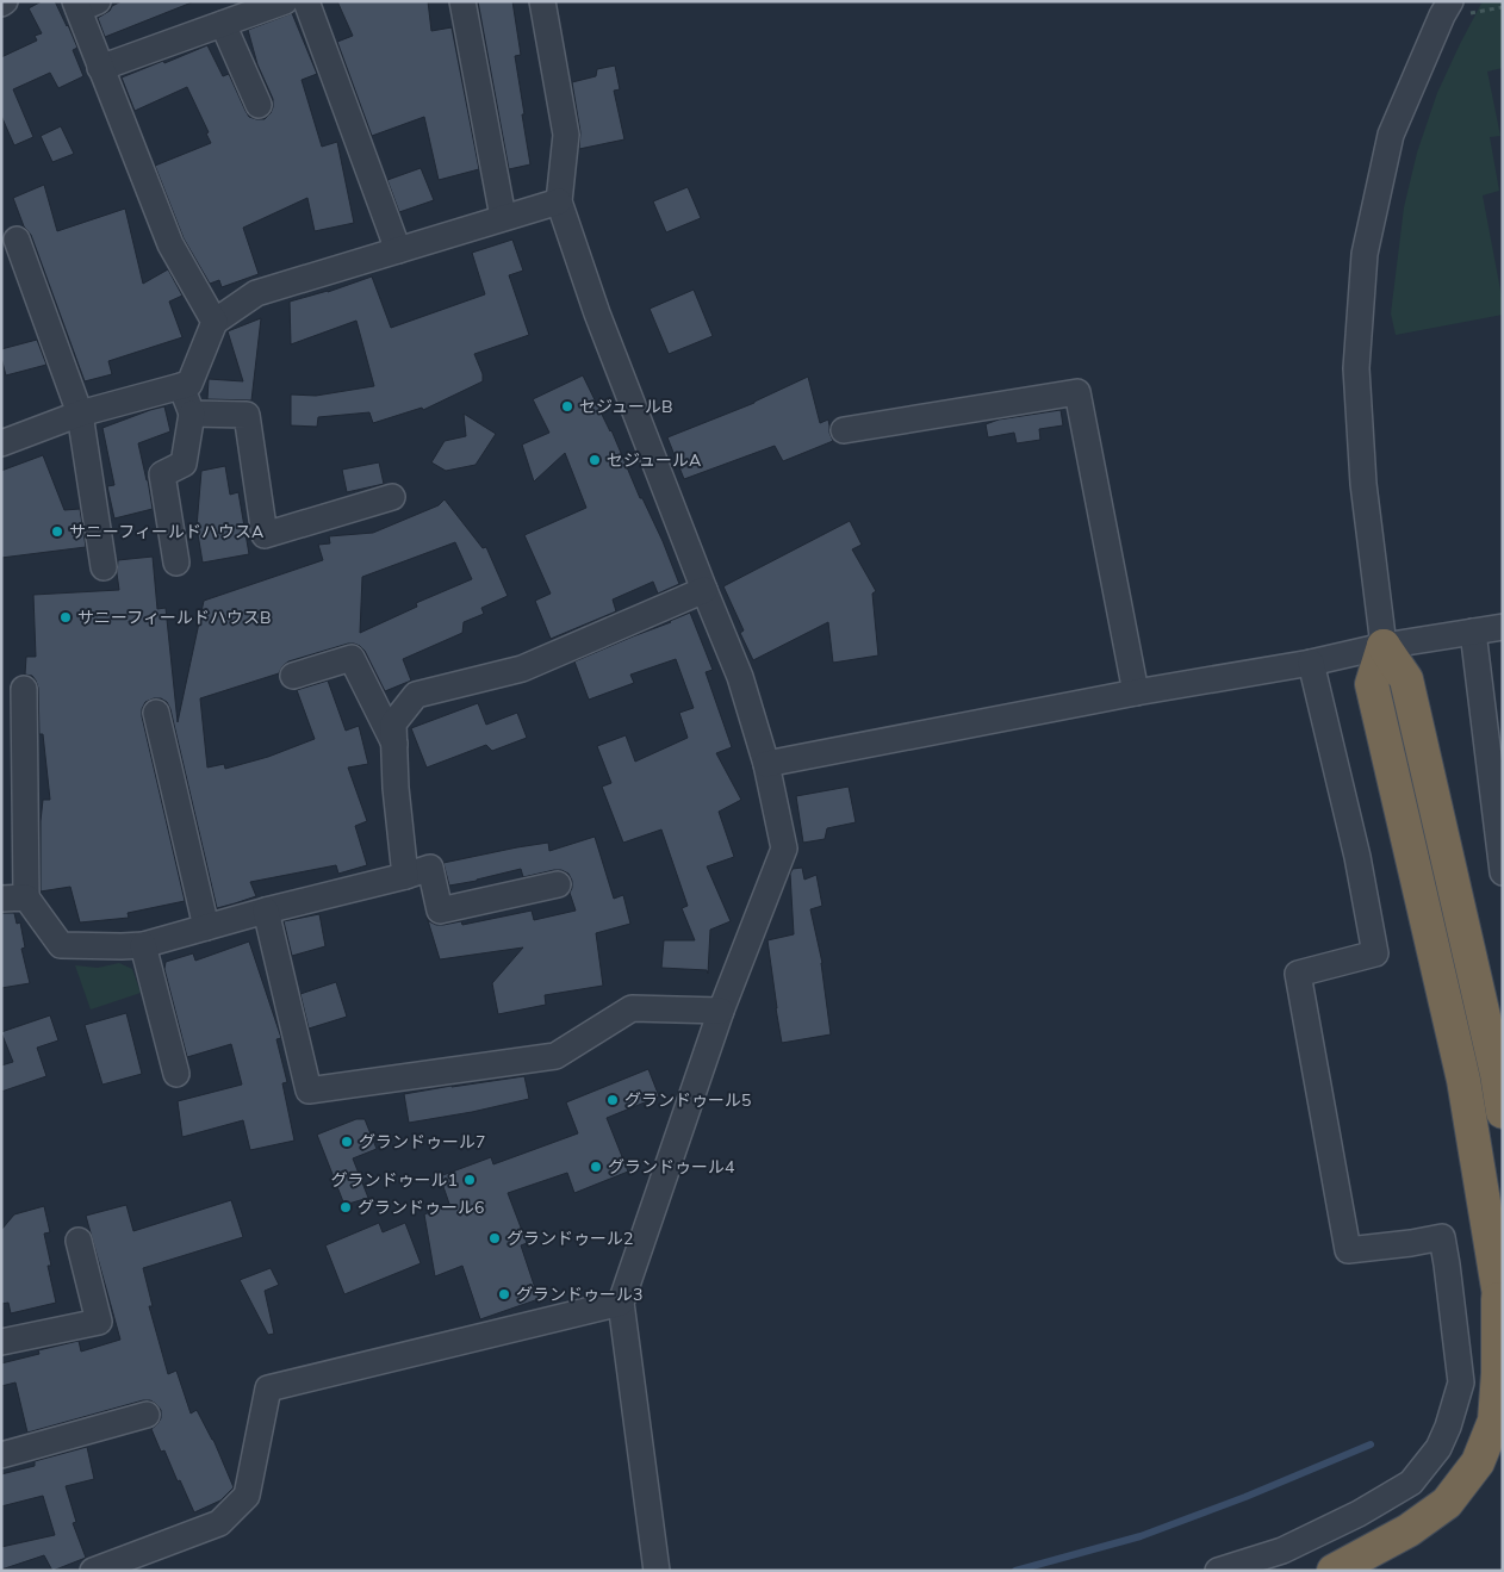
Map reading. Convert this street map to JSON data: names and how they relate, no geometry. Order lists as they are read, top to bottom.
{
  "places": [
    "セジュールB",
    "セジュールA",
    "サニーフィールドハウスA",
    "サニーフィールドハウスB",
    "グランドゥール5",
    "グランドゥール7",
    "グランドゥール4",
    "グランドゥール1",
    "グランドゥール6",
    "グランドゥール2",
    "グランドゥール3"
  ]
}
